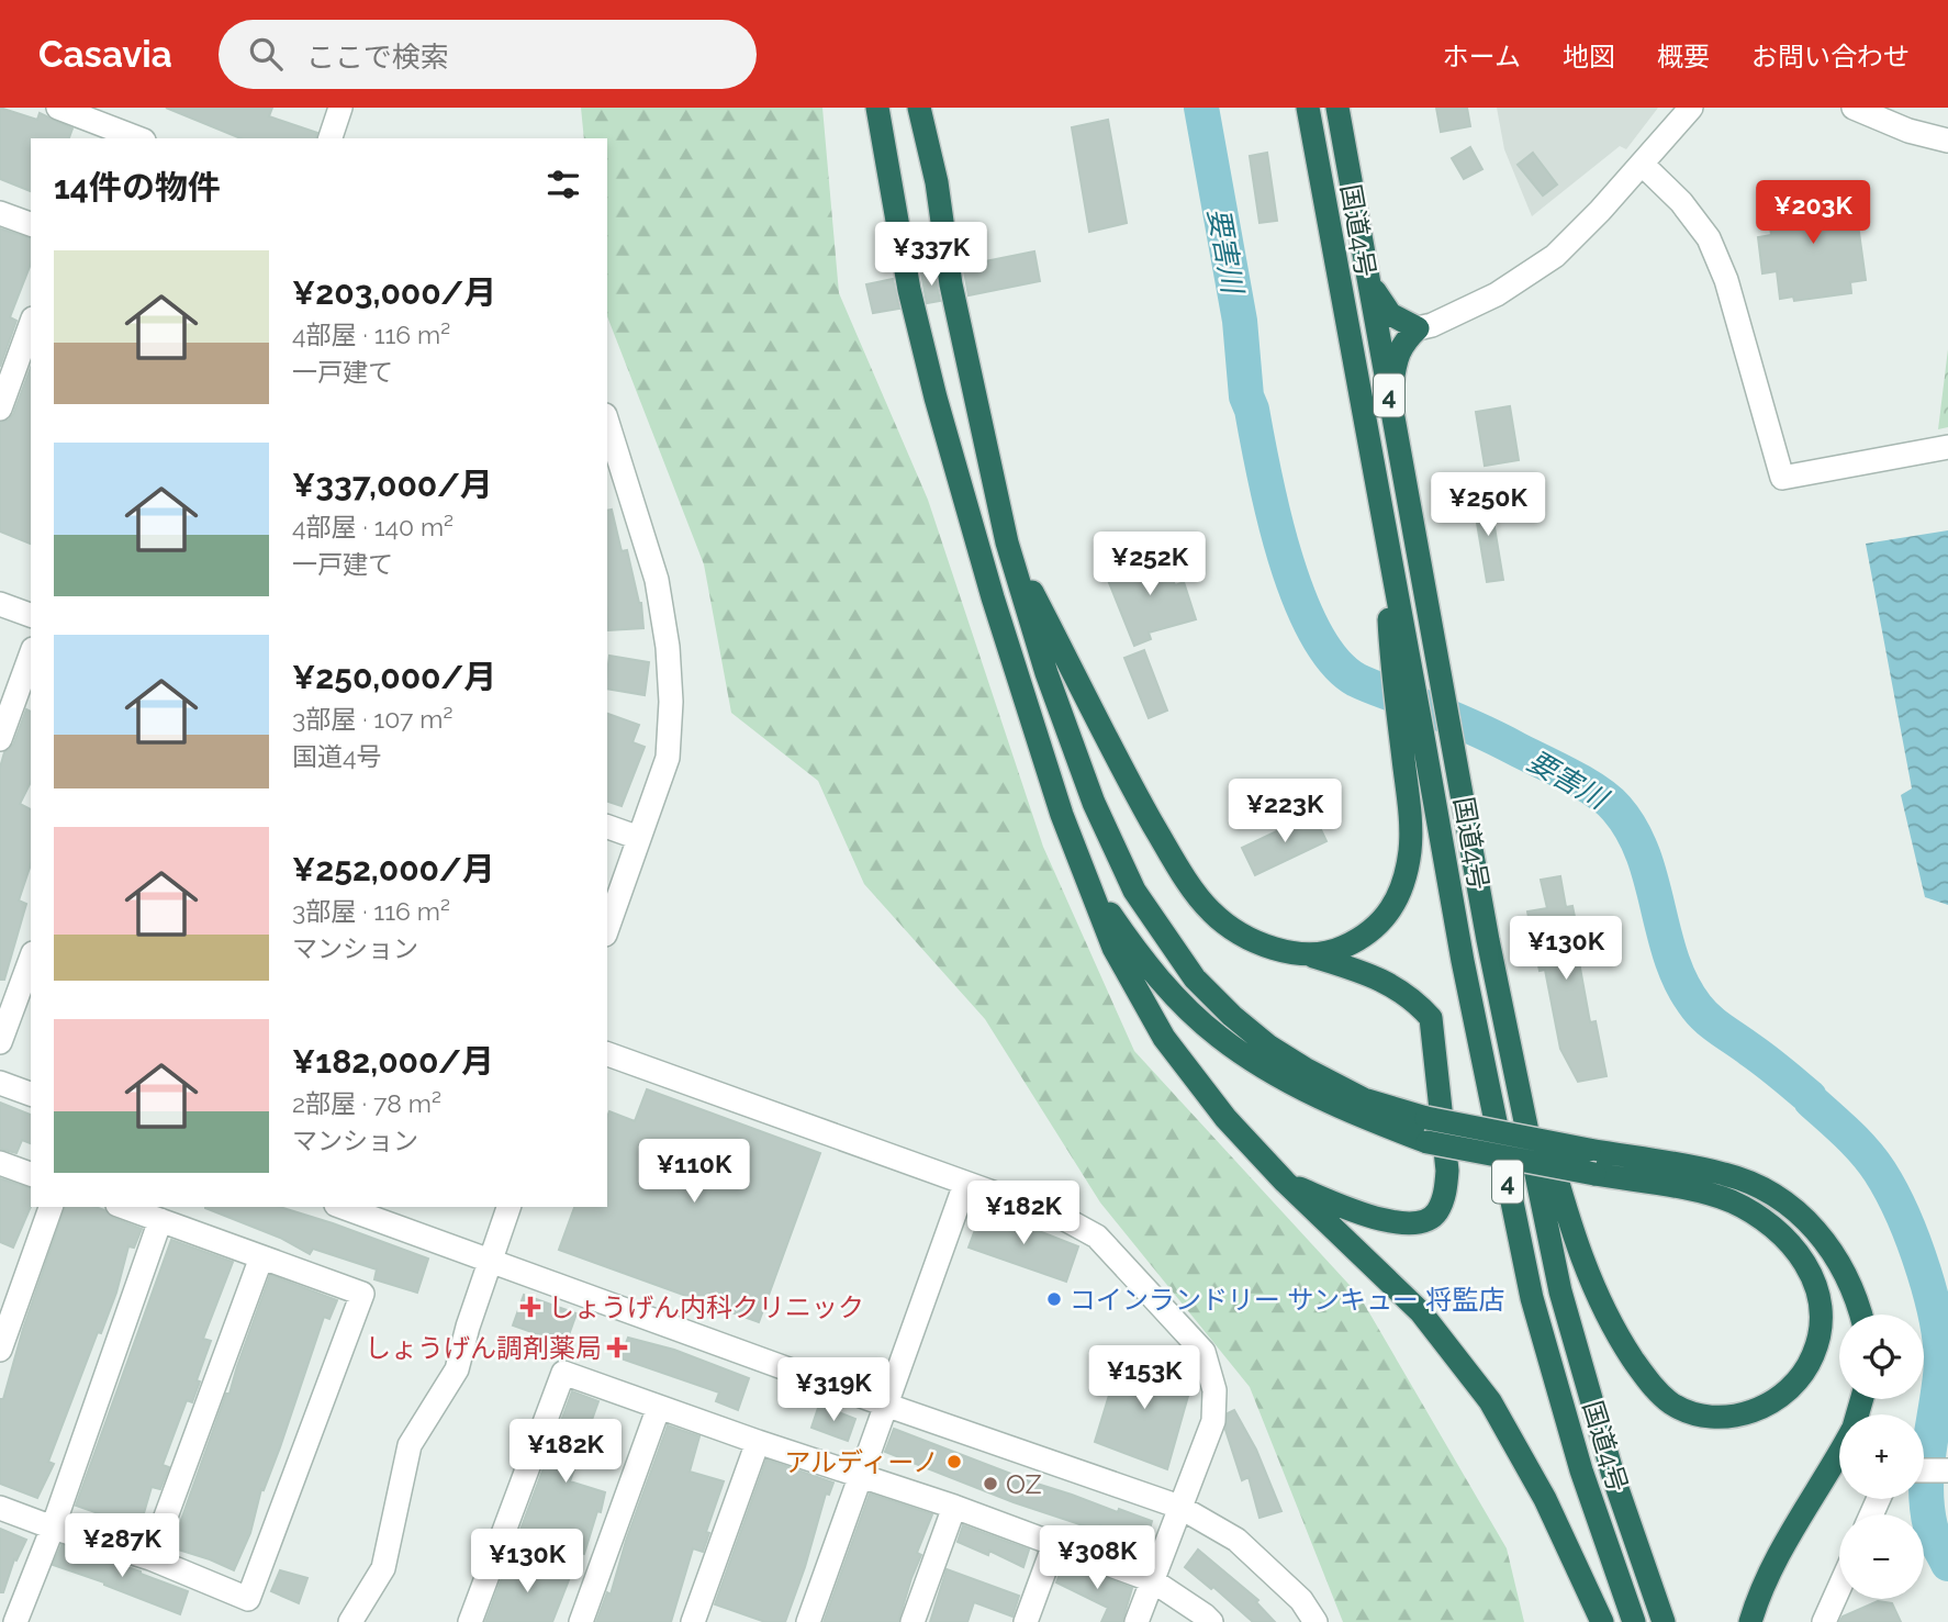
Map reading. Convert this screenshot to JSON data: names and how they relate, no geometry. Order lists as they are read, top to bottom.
{
  "streets": {
    "highway": ["国道4号", "4"]
  },
  "water": ["要害川"],
  "places": {
    "other": ["コインランドリー サンキュー 将監店", "アルディーノ", "OZ"],
    "health": ["しょうげん内科クリニック", "しょうげん調剤薬局"]
  },
  "page": {
    "header": "Casavia",
    "search": "ここで検索",
    "nav": [
      "ホーム",
      "地図",
      "概要",
      "お問い合わせ"
    ],
    "heading": "14件の物件",
    "price": [
      "¥203K",
      "¥337K",
      "¥250K",
      "¥252K",
      "¥223K",
      "¥130K",
      "¥110K",
      "¥182K",
      "¥153K",
      "¥319K",
      "¥182K",
      "¥287K",
      "¥308K",
      "¥130K"
    ],
    "list": [
      {
        "name": "¥203,000/月",
        "note": "4部屋 · 116 m² · 一戸建て"
      },
      {
        "name": "¥337,000/月",
        "note": "4部屋 · 140 m² · 一戸建て"
      },
      {
        "name": "¥250,000/月",
        "note": "3部屋 · 107 m² · 国道4号"
      },
      {
        "name": "¥252,000/月",
        "note": "3部屋 · 116 m² · マンション"
      },
      {
        "name": "¥182,000/月",
        "note": "2部屋 · 78 m² · マンション"
      }
    ],
    "map_buttons": ["+", "−"]
  }
}
